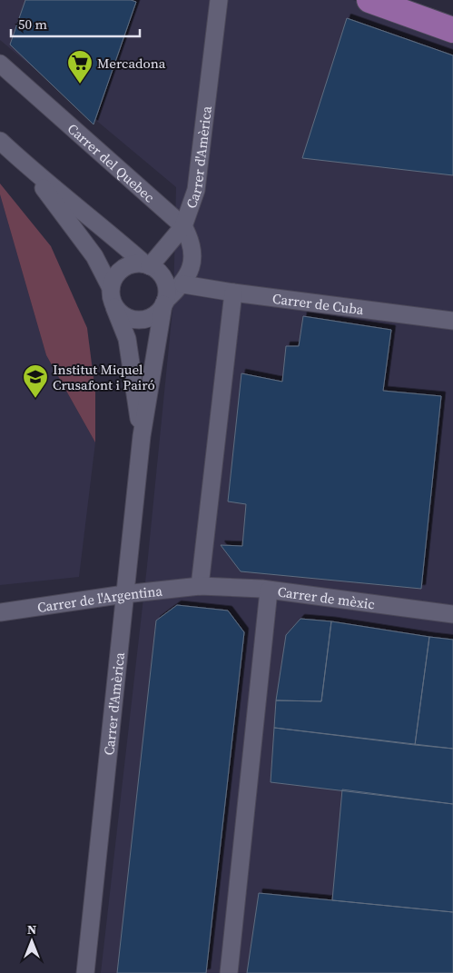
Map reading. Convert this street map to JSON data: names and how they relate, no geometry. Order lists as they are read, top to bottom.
{
  "streets": {
    "street": [
      "Carrer d'Amèrica",
      "Carrer del Quebec",
      "Carrer de Cuba",
      "Carrer de mèxic",
      "Carrer de l'Argentina"
    ]
  },
  "crossings": [
    ["Carrer d'Amèrica", "Carrer del Quebec"],
    ["Carrer d'Amèrica", "Carrer de Cuba"],
    ["Carrer d'Amèrica", "Carrer de l'Argentina"],
    ["Carrer de mèxic", "Carrer de l'Argentina"]
  ],
  "places": {
    "supermarket": ["Mercadona"],
    "school or university": ["Institut Miquel Crusafont i Pairó"]
  },
  "scale_bar": "50 m",
  "north": "top"
}
